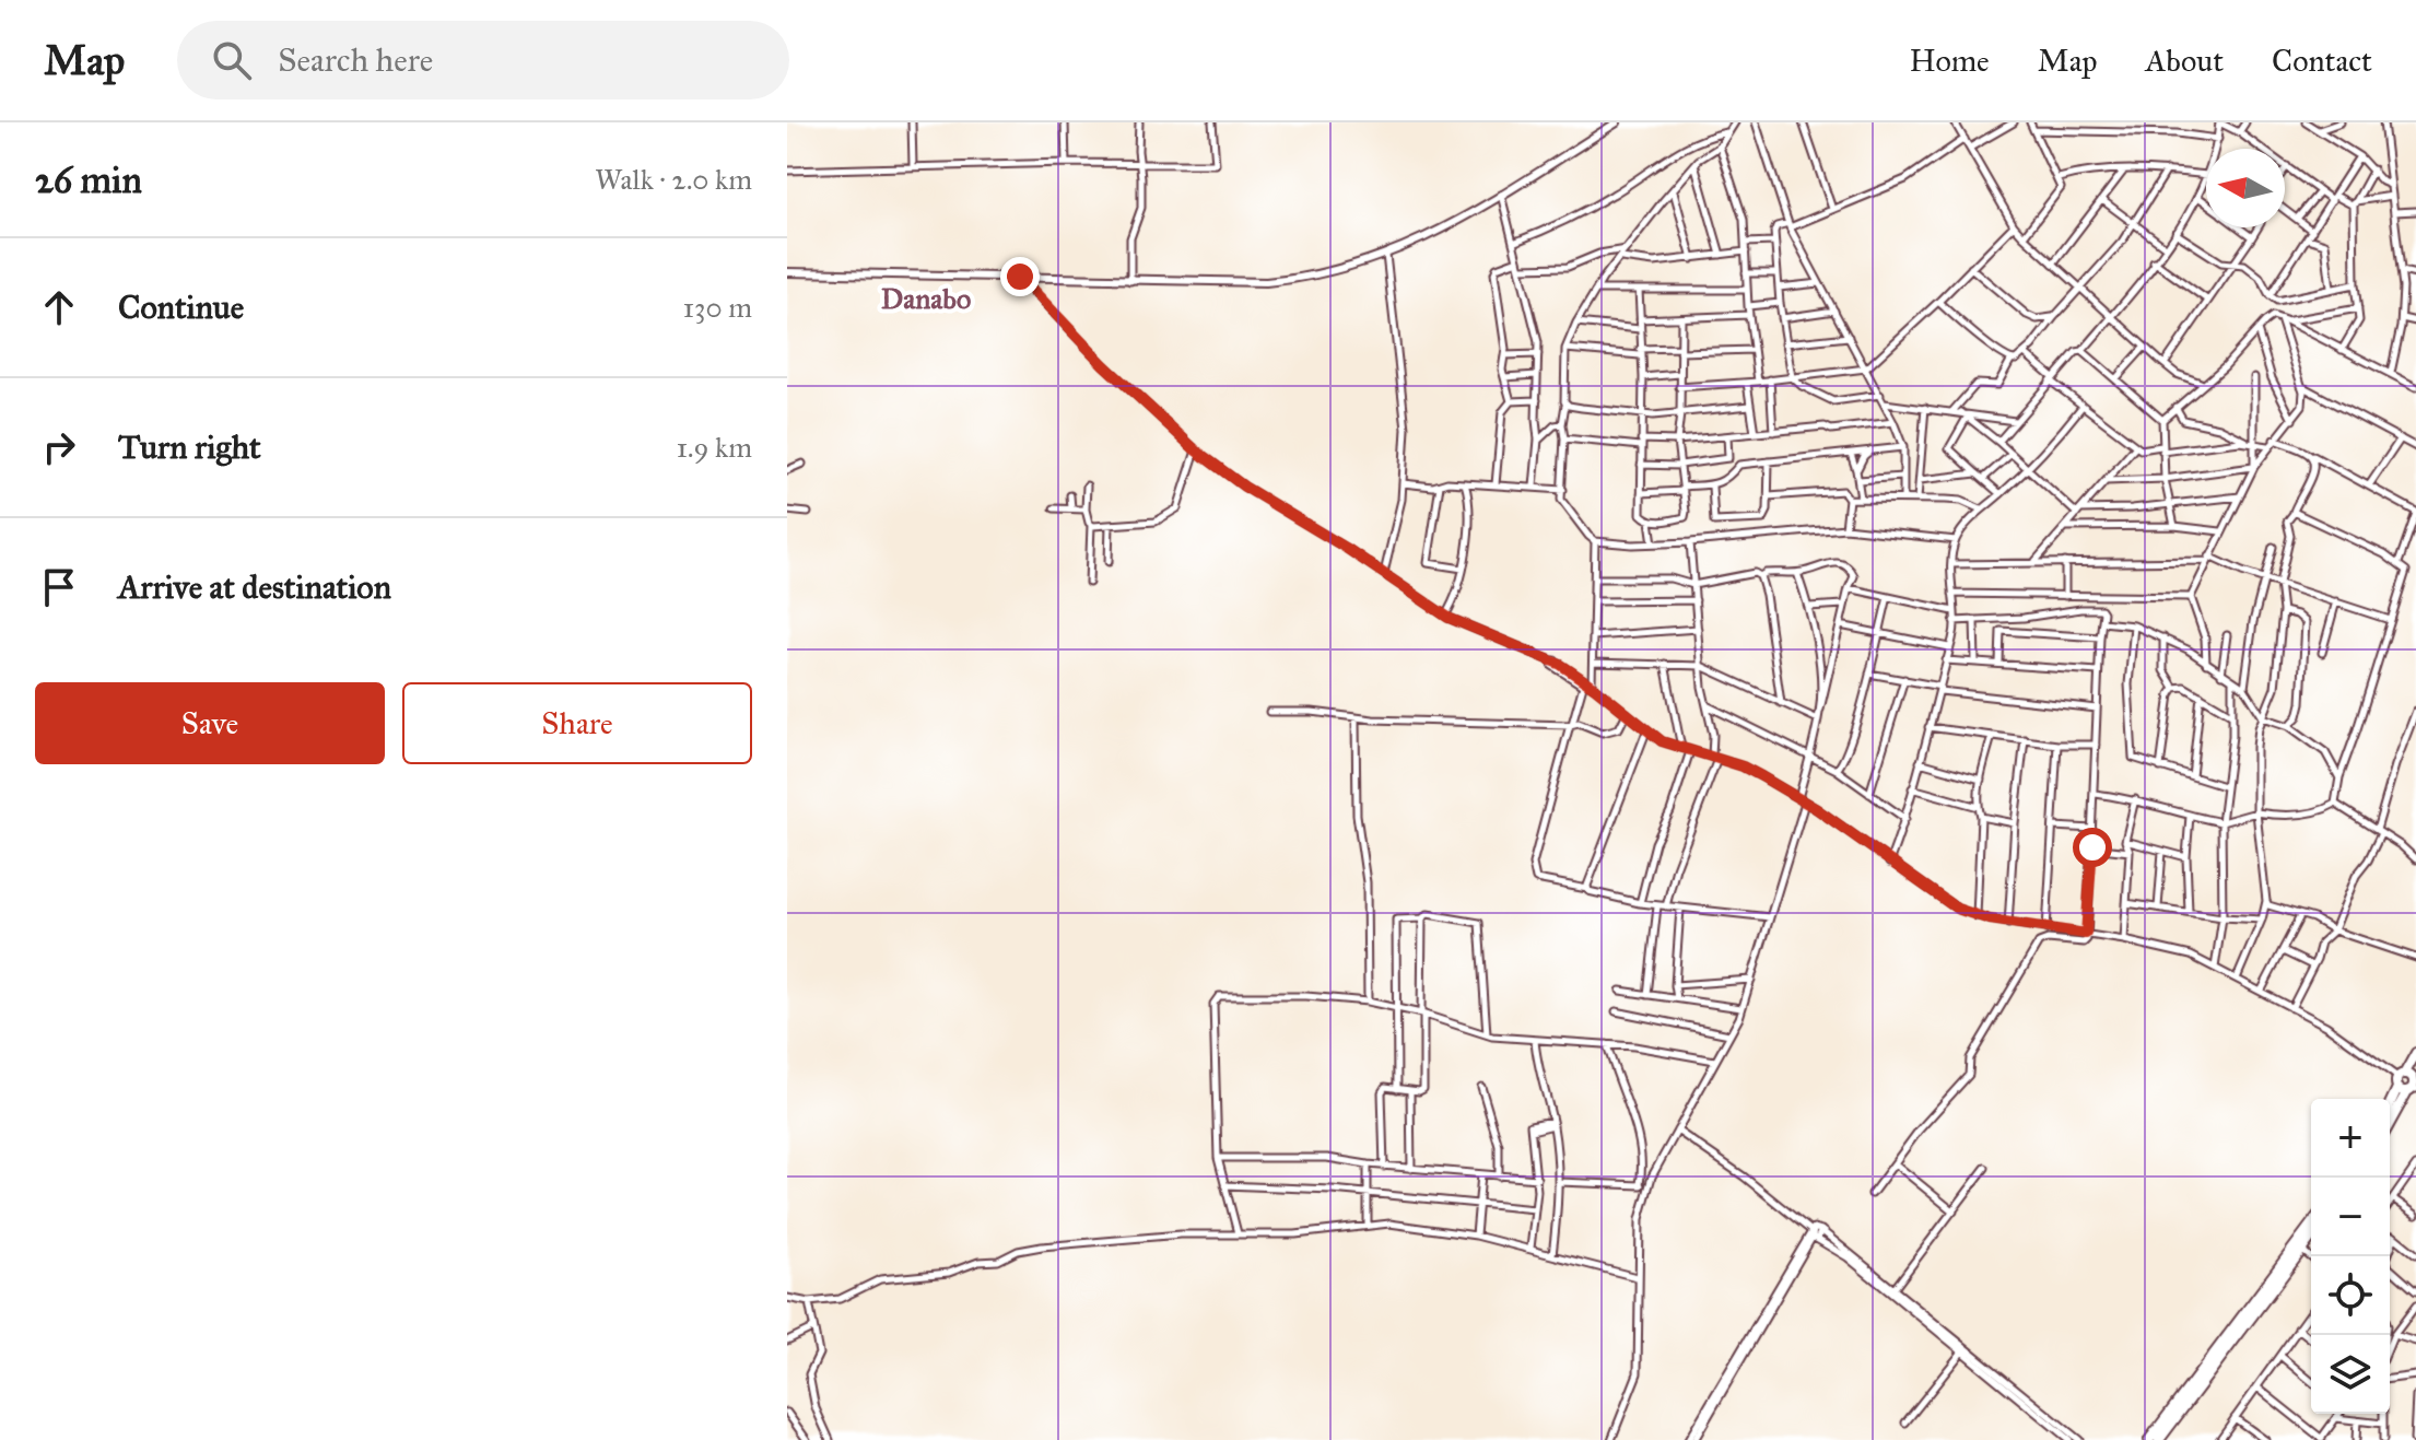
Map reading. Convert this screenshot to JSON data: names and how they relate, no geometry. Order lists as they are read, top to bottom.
{
  "districts": ["Danabo"],
  "north": "left",
  "page": {
    "header": "Map",
    "search": "Search here",
    "nav": [
      "Home",
      "Map",
      "About",
      "Contact"
    ],
    "heading": ["26 min", "Walk · 2.0 km"],
    "list": [
      ["Continue", "130 m"],
      ["Turn right", "1.9 km"],
      "Arrive at destination"
    ],
    "buttons": ["Save", "Share"],
    "map_buttons": ["+", "−"]
  }
}
